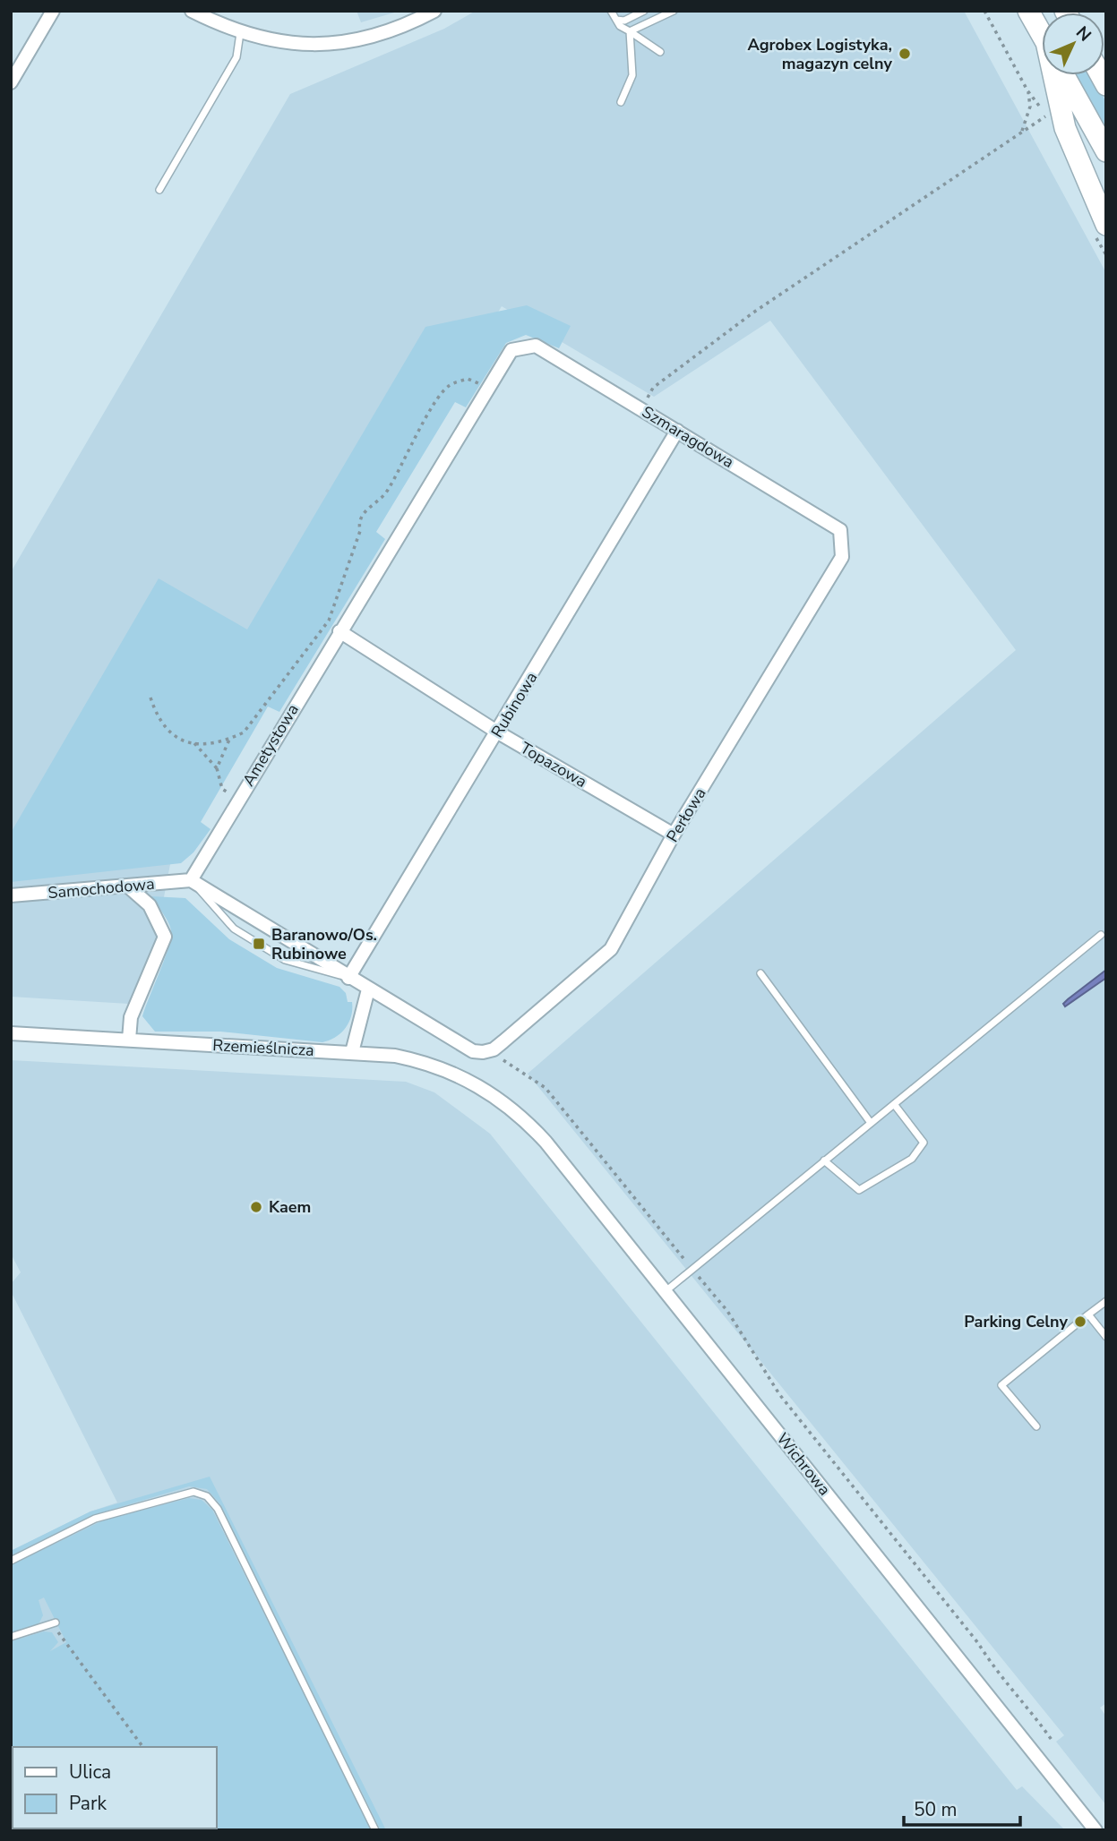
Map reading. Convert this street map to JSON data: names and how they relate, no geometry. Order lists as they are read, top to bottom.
{
  "streets": {
    "street": [
      "Szmaragdowa",
      "Rubinowa",
      "Ametystowa",
      "Topazowa",
      "Perłowa",
      "Samochodowa",
      "Rzemieślnicza",
      "Wichrowa"
    ]
  },
  "crossings": [
    ["Szmaragdowa", "Rubinowa"],
    ["Szmaragdowa", "Ametystowa"],
    ["Szmaragdowa", "Perłowa"],
    ["Rubinowa", "Topazowa"],
    ["Ametystowa", "Topazowa"],
    ["Ametystowa", "Samochodowa"],
    ["Topazowa", "Perłowa"],
    ["Rzemieślnicza", "Wichrowa"]
  ],
  "places": {
    "other": ["Agrobex Logistyka, magazyn celny", "Kaem", "Parking Celny"],
    "transit": ["Baranowo/Os. Rubinowe"]
  },
  "legend": ["Ulica", "Park"],
  "scale_bar": "50 m",
  "north": "top right"
}
